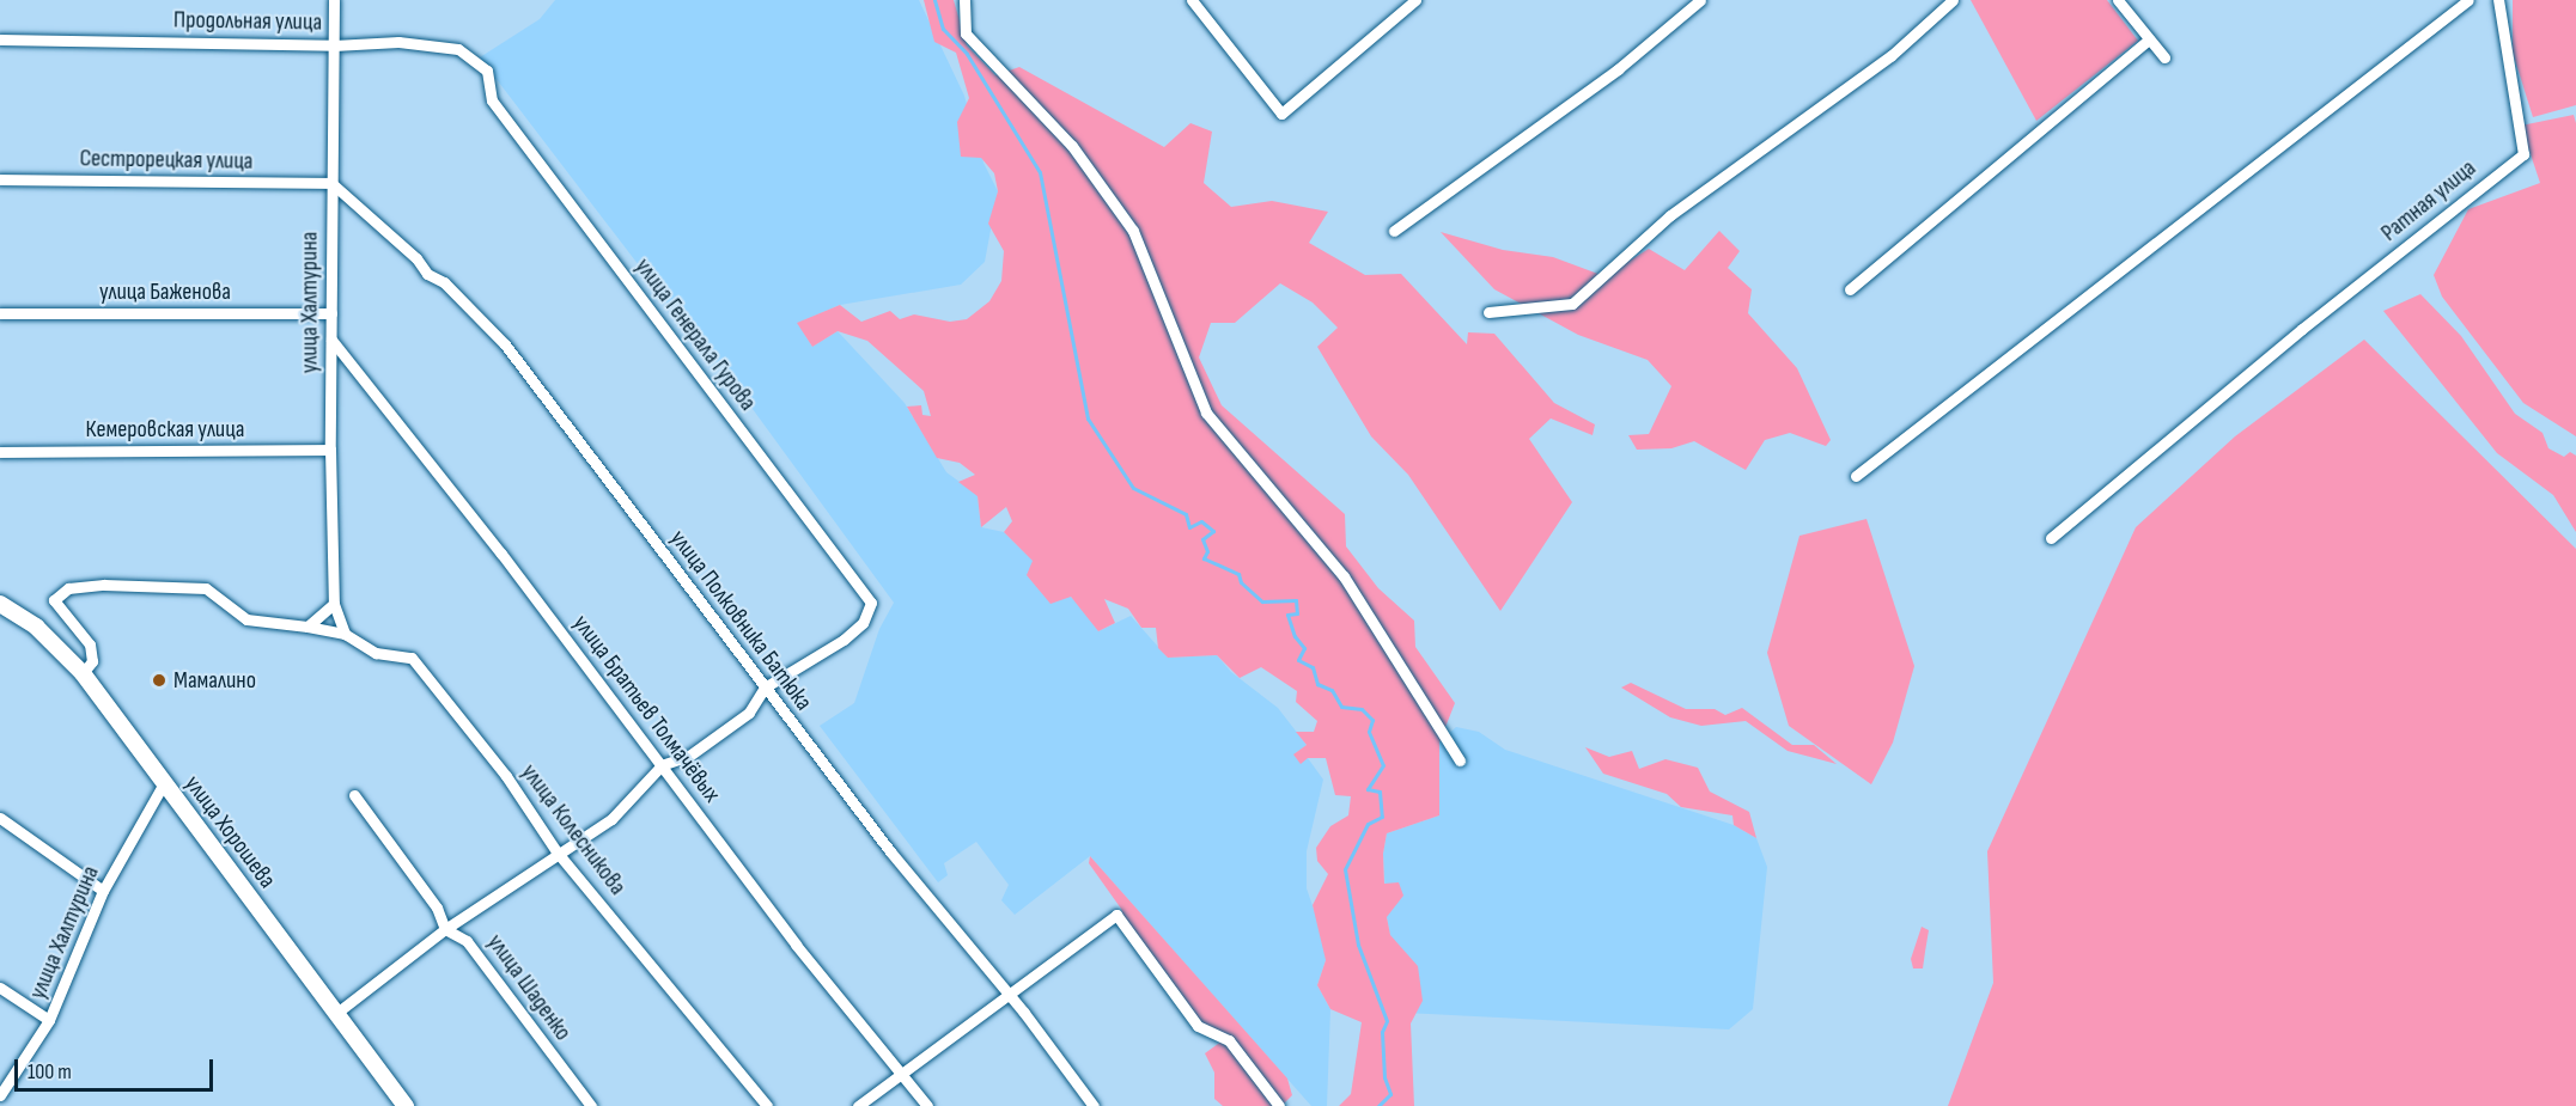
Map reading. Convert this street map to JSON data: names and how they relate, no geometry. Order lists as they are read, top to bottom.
{
  "streets": {
    "main road": ["улица Хорошева"],
    "street": [
      "Продольная улица",
      "Сестрорецкая улица",
      "Ратная улица",
      "улица Баженова",
      "улица Халтурина",
      "улица Генерала Гурова",
      "Кемеровская улица",
      "улица Полковника Батюка",
      "улица Братьев Толмачёвых",
      "улица Колесникова",
      "улица Шаденко"
    ]
  },
  "crossings": [
    ["Продольная улица", "улица Халтурина"],
    ["Продольная улица", "улица Генерала Гурова"],
    ["Сестрорецкая улица", "улица Халтурина"],
    ["Сестрорецкая улица", "улица Полковника Батюка"],
    ["улица Баженова", "улица Халтурина"],
    ["улица Халтурина", "Кемеровская улица"],
    ["улица Халтурина", "улица Полковника Батюка"],
    ["улица Халтурина", "улица Братьев Толмачёвых"],
    ["улица Халтурина", "улица Хорошева"],
    ["улица Генерала Гурова", "улица Полковника Батюка"]
  ],
  "places": ["Мамалино"],
  "scale_bar": "100 m"
}
